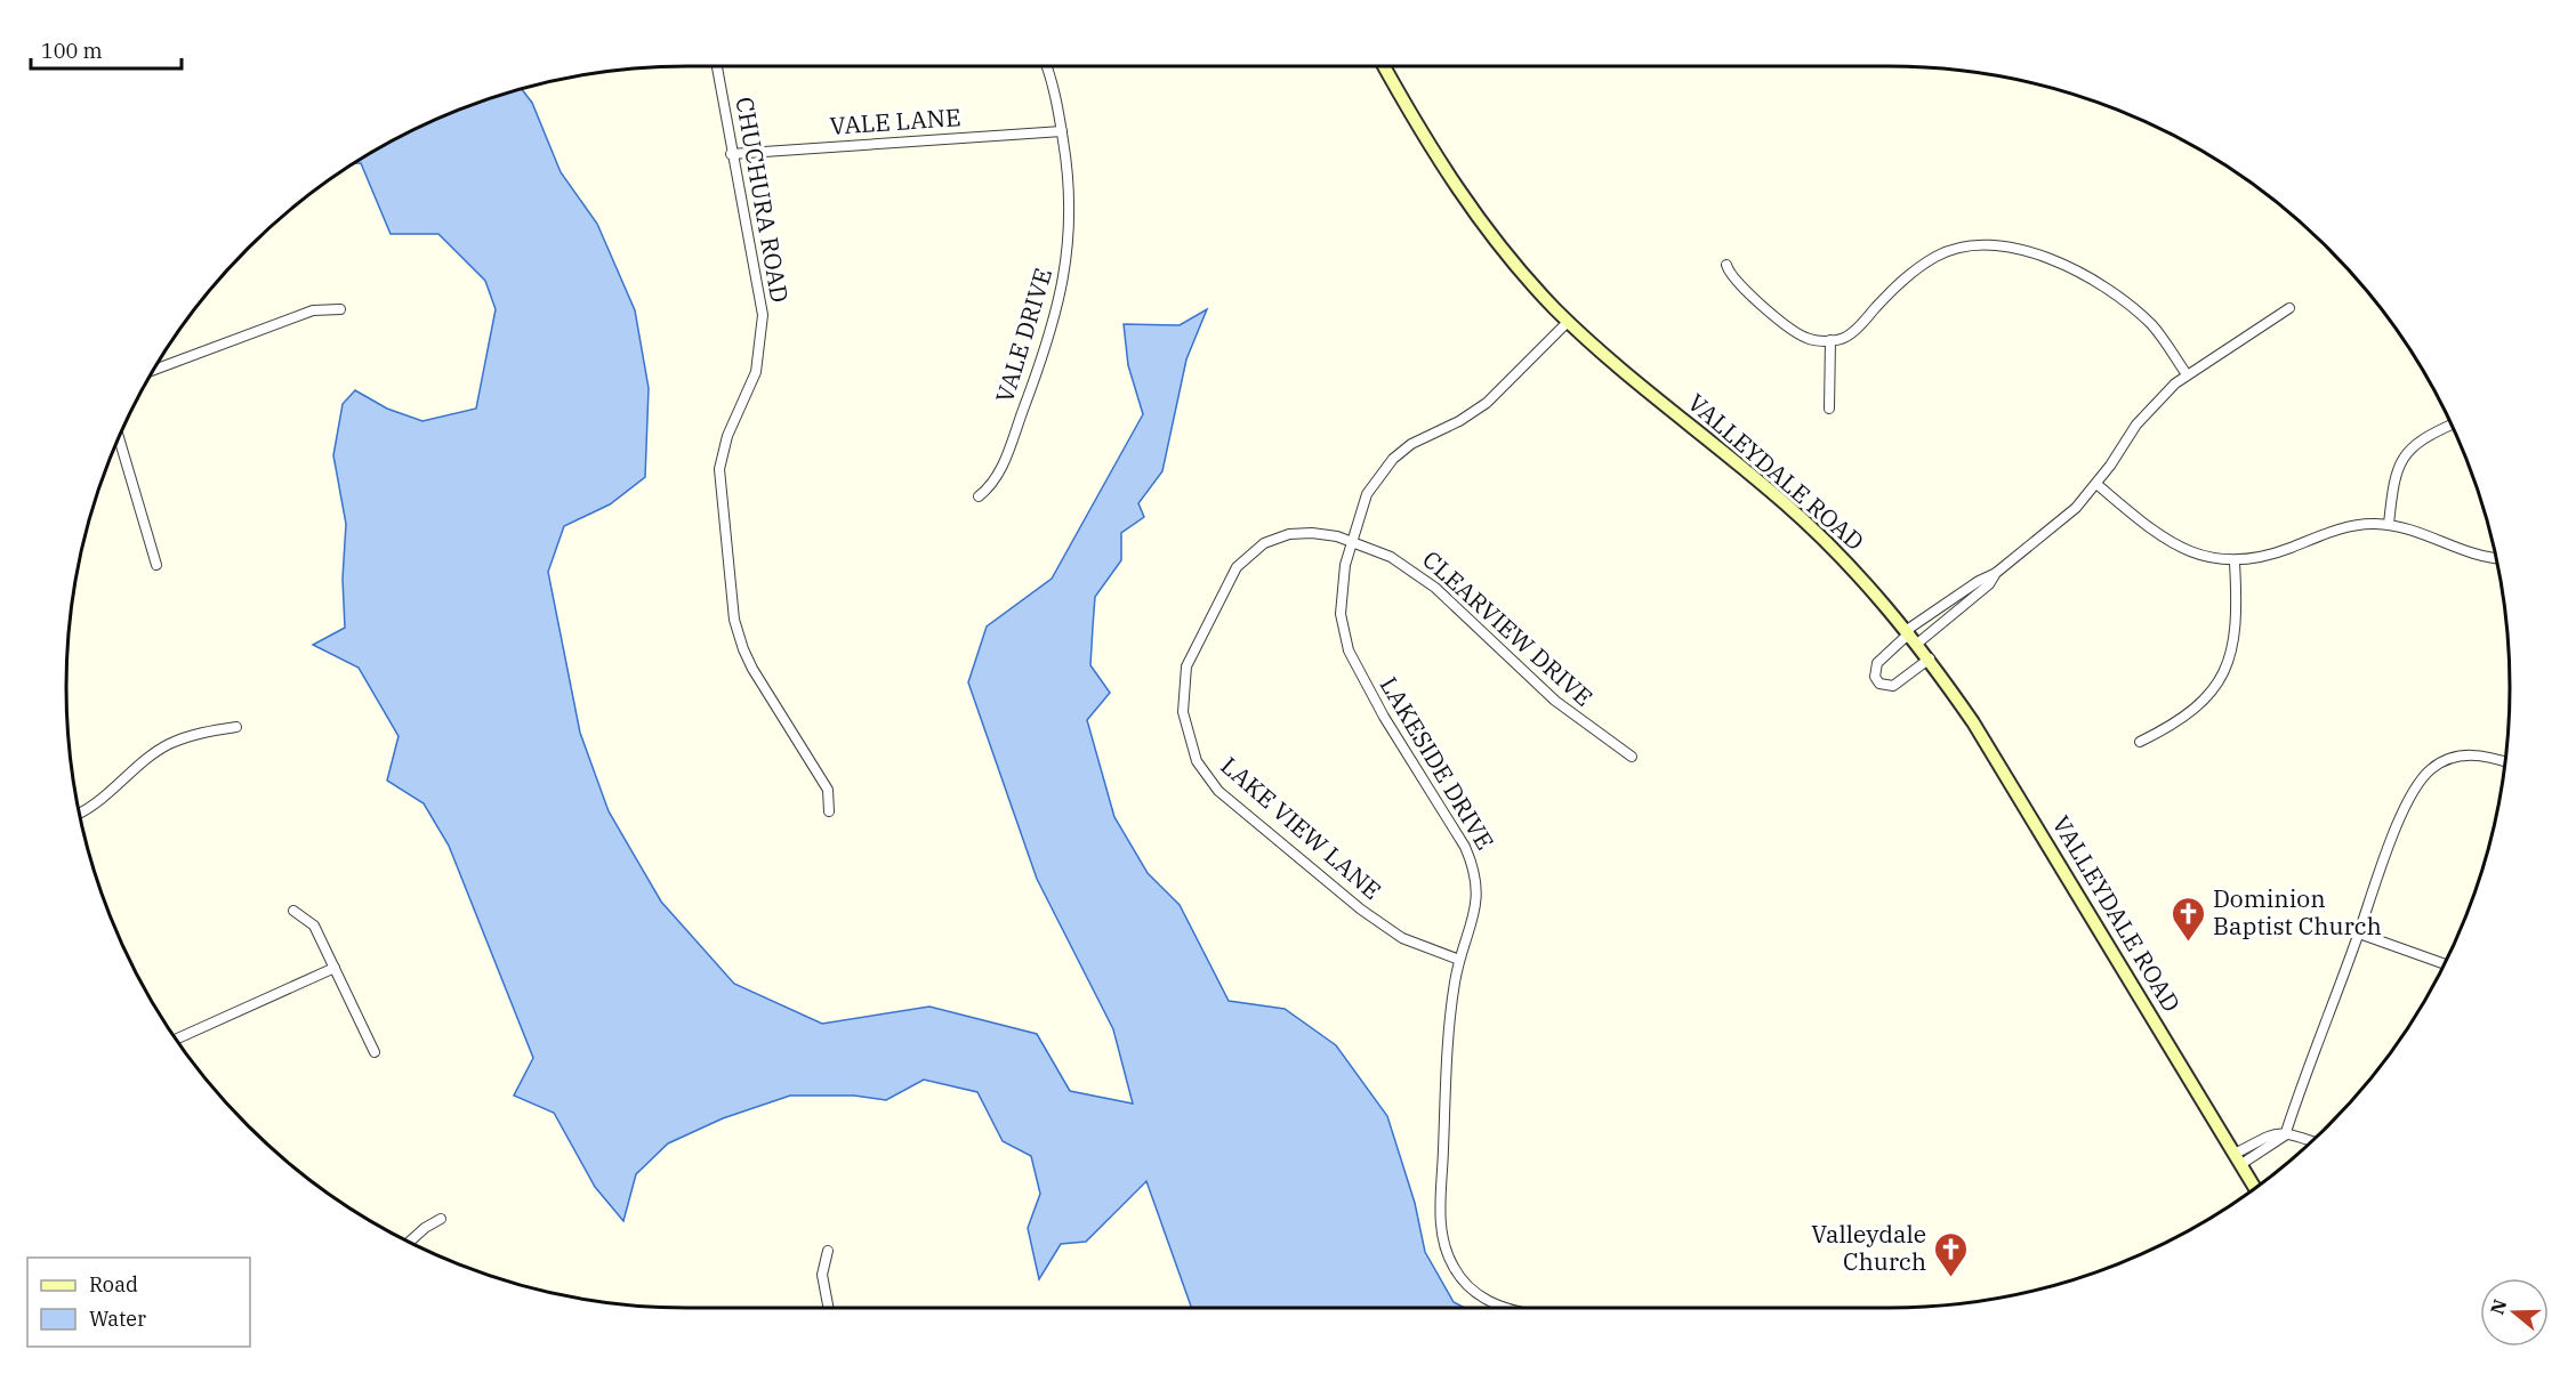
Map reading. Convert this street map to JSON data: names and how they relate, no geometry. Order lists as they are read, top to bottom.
{
  "streets": {
    "main road": ["VALLEYDALE ROAD"],
    "street": [
      "VALE LANE",
      "CHUCHURA ROAD",
      "VALE DRIVE",
      "CLEARVIEW DRIVE",
      "LAKESIDE DRIVE",
      "LAKE VIEW LANE"
    ]
  },
  "crossings": [
    ["VALE LANE", "CHUCHURA ROAD"],
    ["VALE LANE", "VALE DRIVE"],
    ["VALLEYDALE ROAD", "LAKESIDE DRIVE"],
    ["CLEARVIEW DRIVE", "LAKESIDE DRIVE"],
    ["CLEARVIEW DRIVE", "LAKE VIEW LANE"],
    ["LAKESIDE DRIVE", "LAKE VIEW LANE"]
  ],
  "places": {
    "church": ["Dominion Baptist Church", "Valleydale Church"]
  },
  "legend": ["Road", "Water"],
  "scale_bar": "100 m",
  "north": "left"
}
